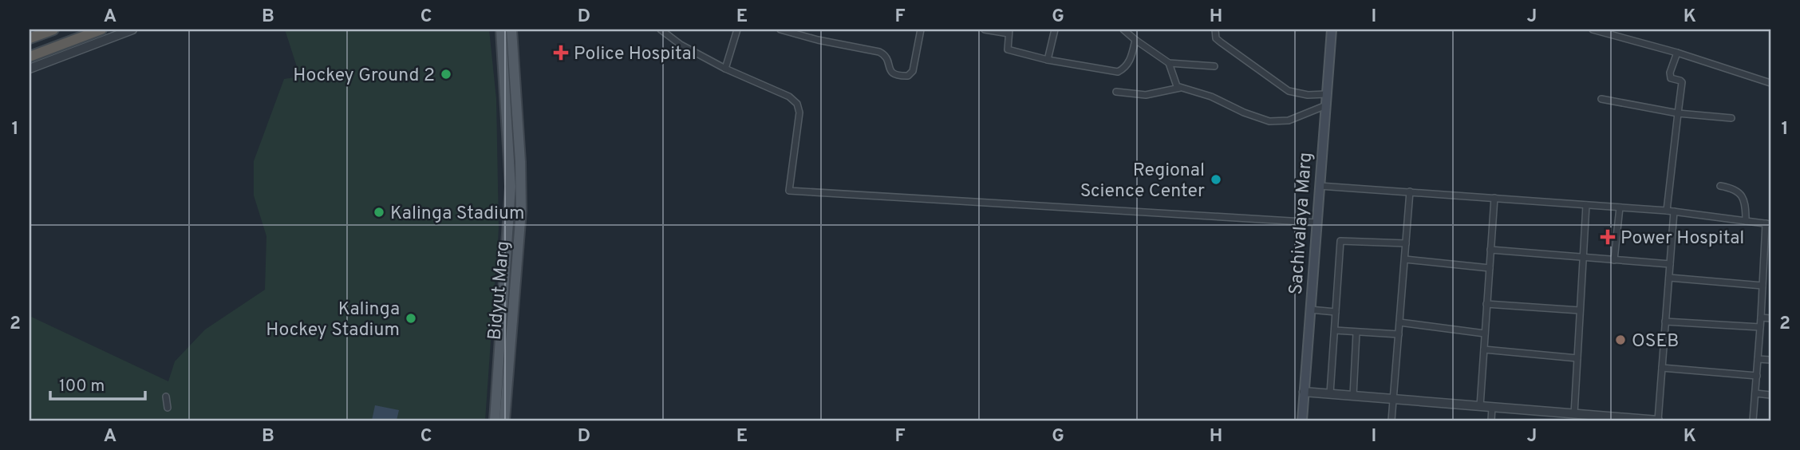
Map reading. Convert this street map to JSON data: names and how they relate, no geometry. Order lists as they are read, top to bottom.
{
  "streets": {
    "main road": ["Sachivalaya Marg", "Bidyut Marg"]
  },
  "places": {
    "health": ["Police Hospital", "Power Hospital"],
    "other": [
      "Hockey Ground 2",
      "Regional Science Center",
      "Kalinga Stadium",
      "Kalinga Hockey Stadium",
      "OSEB"
    ]
  },
  "scale_bar": "100 m",
  "grid": {
    "columns": [
      "A",
      "B",
      "C",
      "D",
      "E",
      "F",
      "G",
      "H",
      "I",
      "J",
      "K"
    ],
    "rows": ["1", "2"]
  }
}
